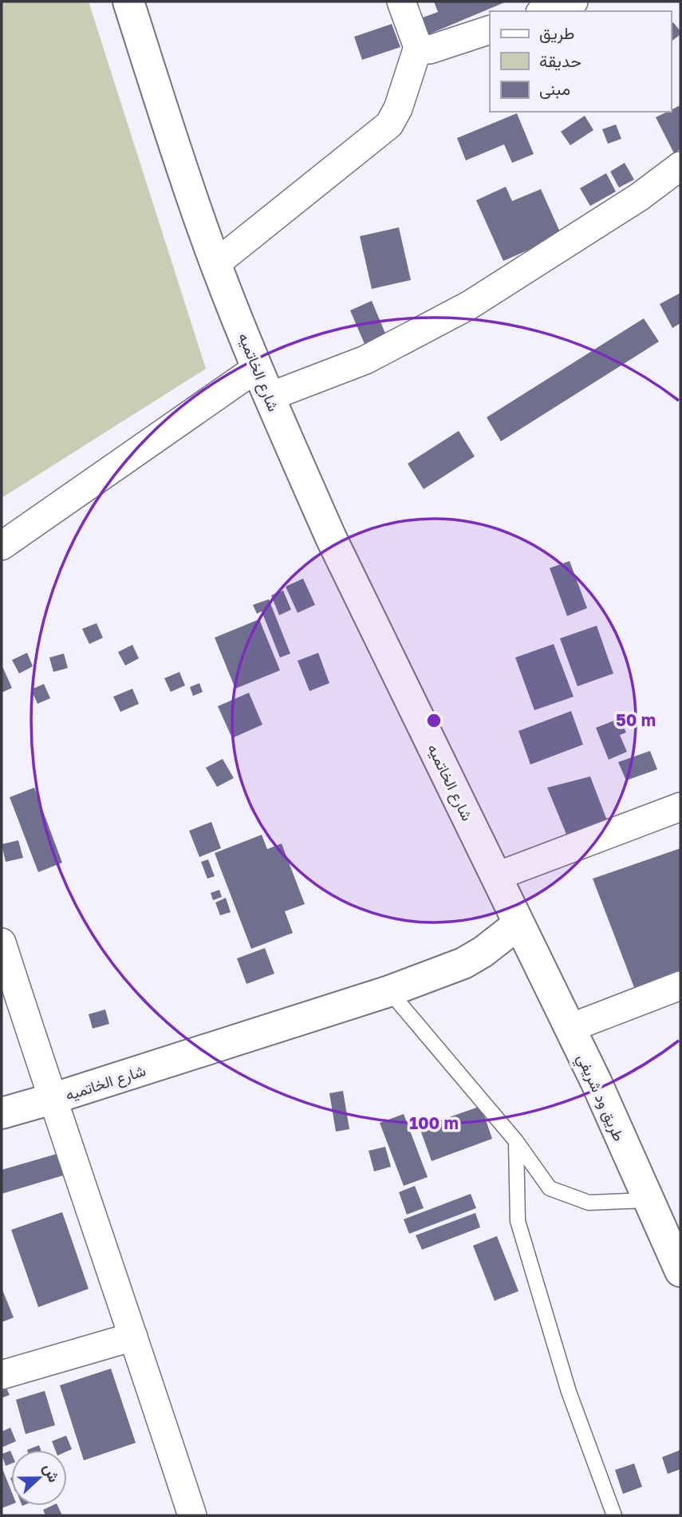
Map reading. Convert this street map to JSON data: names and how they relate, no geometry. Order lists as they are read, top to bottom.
{
  "streets": {
    "main road": ["شارع الخاتميه", "طريق ود شريفي"]
  },
  "crossings": [
    ["شارع الخاتميه", "طريق ود شريفي"]
  ],
  "legend": ["طريق", "حديقة", "مبنى"],
  "north": "right",
  "rings": ["50 m", "100 m"]
}
